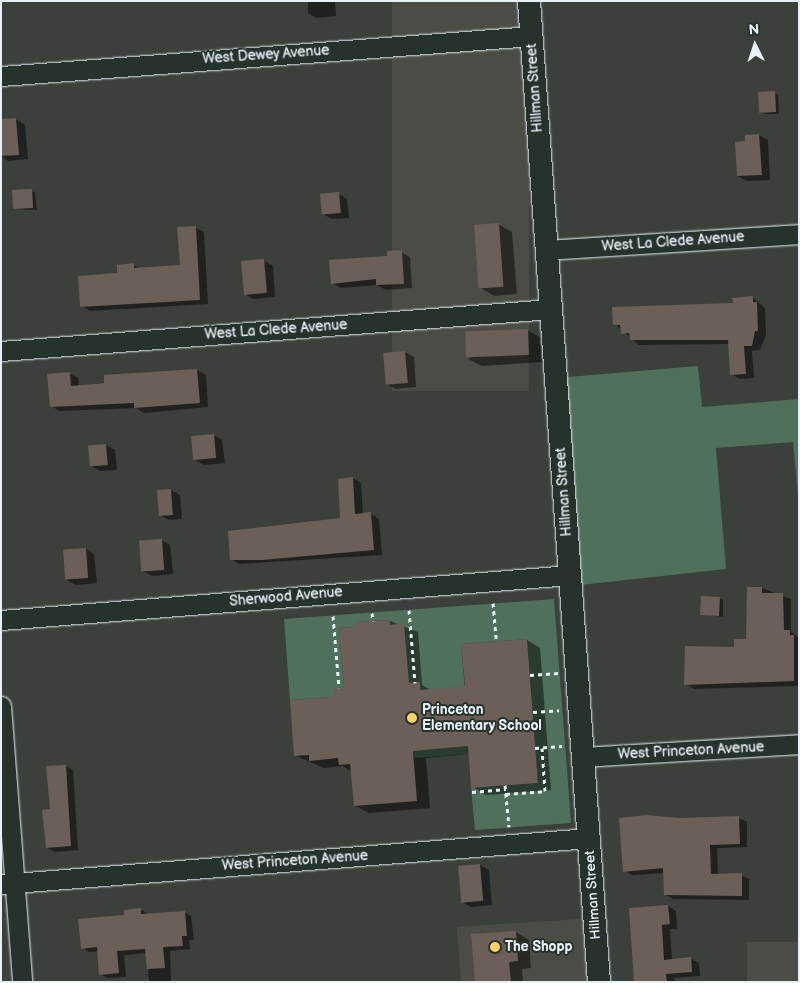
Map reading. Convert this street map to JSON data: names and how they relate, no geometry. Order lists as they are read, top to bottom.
{
  "streets": {
    "street": [
      "West Dewey Avenue",
      "Hillman Street",
      "West La Clede Avenue",
      "Sherwood Avenue",
      "West Princeton Avenue"
    ]
  },
  "crossings": [
    ["West Dewey Avenue", "Hillman Street"],
    ["Hillman Street", "West La Clede Avenue"],
    ["Hillman Street", "Sherwood Avenue"],
    ["Hillman Street", "West Princeton Avenue"]
  ],
  "places": ["Princeton Elementary School", "The Shopp"],
  "north": "top"
}
